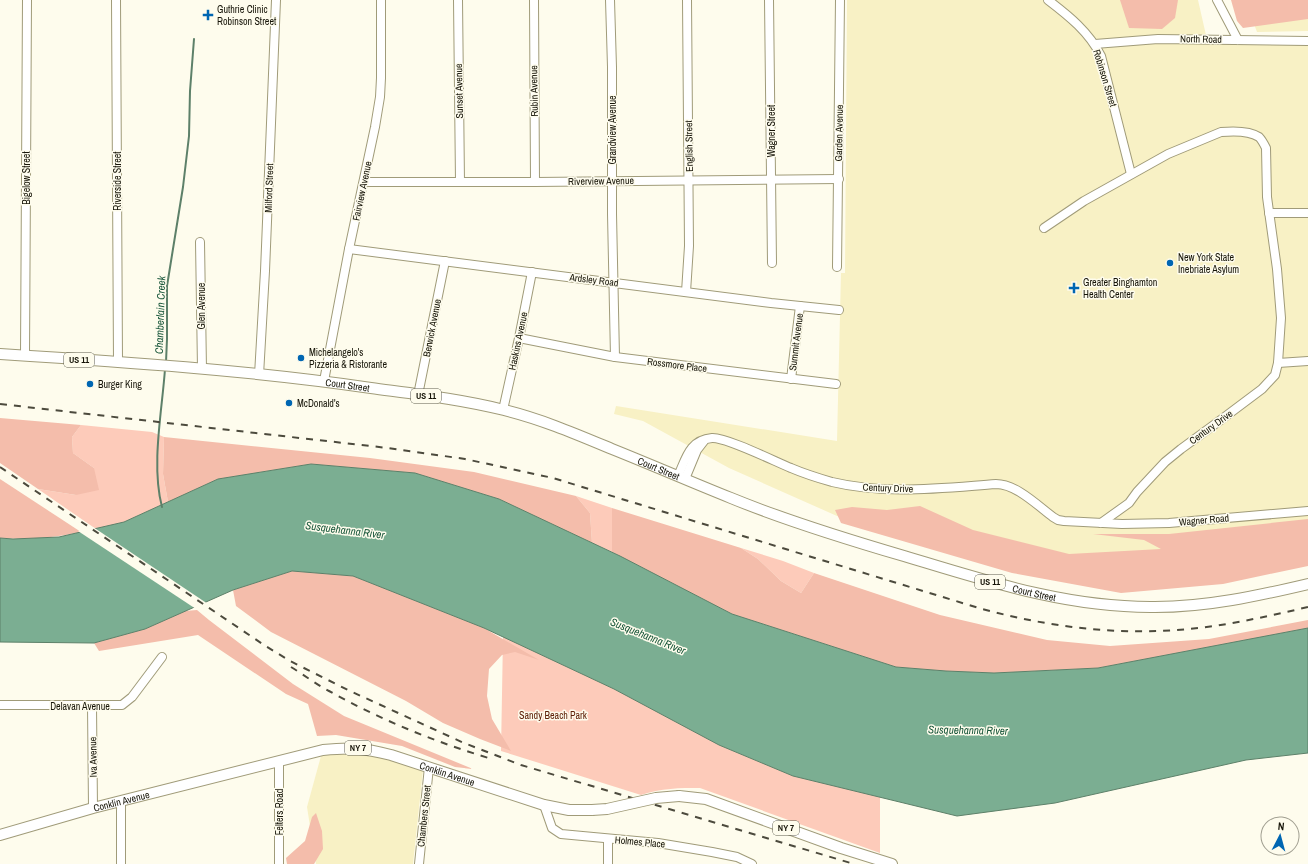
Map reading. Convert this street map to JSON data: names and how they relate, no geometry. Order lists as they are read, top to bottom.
{
  "streets": {
    "main road": [
      "US 11",
      "Court Street",
      "NY 7",
      "Conklin Avenue"
    ],
    "street": [
      "North Road",
      "Robinson Street",
      "Sunset Avenue",
      "Rubin Avenue",
      "Grandview Avenue",
      "Wagner Street",
      "Garden Avenue",
      "English Street",
      "Bigelow Street",
      "Riverside Street",
      "Riverview Avenue",
      "Milford Street",
      "Fairview Avenue",
      "Ardsley Road",
      "Glen Avenue",
      "Berwick Avenue",
      "Haskins Avenue",
      "Summit Avenue",
      "Rossmore Place",
      "Century Drive",
      "Wagner Road",
      "Delavan Avenue",
      "Iva Avenue",
      "Felters Road",
      "Chambers Street",
      "Holmes Place"
    ]
  },
  "crossings": [
    ["North Road", "Robinson Street"],
    ["Robinson Street", "Century Drive"],
    ["Sunset Avenue", "Riverview Avenue"],
    ["Rubin Avenue", "Riverview Avenue"],
    ["Grandview Avenue", "Riverview Avenue"],
    ["Grandview Avenue", "Ardsley Road"],
    ["Grandview Avenue", "Rossmore Place"],
    ["Wagner Street", "Riverview Avenue"],
    ["Garden Avenue", "Riverview Avenue"],
    ["English Street", "Riverview Avenue"],
    ["English Street", "Ardsley Road"],
    ["Bigelow Street", "Court Street"],
    ["Riverside Street", "Court Street"],
    ["Riverview Avenue", "Fairview Avenue"],
    ["Milford Street", "Court Street"],
    ["Fairview Avenue", "Ardsley Road"],
    ["Fairview Avenue", "Court Street"],
    ["Ardsley Road", "Berwick Avenue"],
    ["Ardsley Road", "Haskins Avenue"],
    ["Ardsley Road", "Summit Avenue"],
    ["Glen Avenue", "Court Street"],
    ["Berwick Avenue", "Court Street"],
    ["Haskins Avenue", "Rossmore Place"],
    ["Haskins Avenue", "Court Street"],
    ["Summit Avenue", "Rossmore Place"],
    ["Court Street", "Century Drive"],
    ["Century Drive", "Wagner Road"],
    ["Delavan Avenue", "Iva Avenue"],
    ["Iva Avenue", "Conklin Avenue"],
    ["Conklin Avenue", "Felters Road"],
    ["Conklin Avenue", "Chambers Street"],
    ["Conklin Avenue", "Holmes Place"]
  ],
  "water": ["Chamberlain Creek", "Susquehanna River"],
  "parks": ["Sandy Beach Park"],
  "places": {
    "health": ["Guthrie Clinic Robinson Street", "Greater Binghamton Health Center"],
    "other": [
      "New York State Inebriate Asylum",
      "Michelangelo's Pizzeria & Ristorante",
      "Burger King",
      "McDonald's"
    ]
  },
  "north": "top"
}
